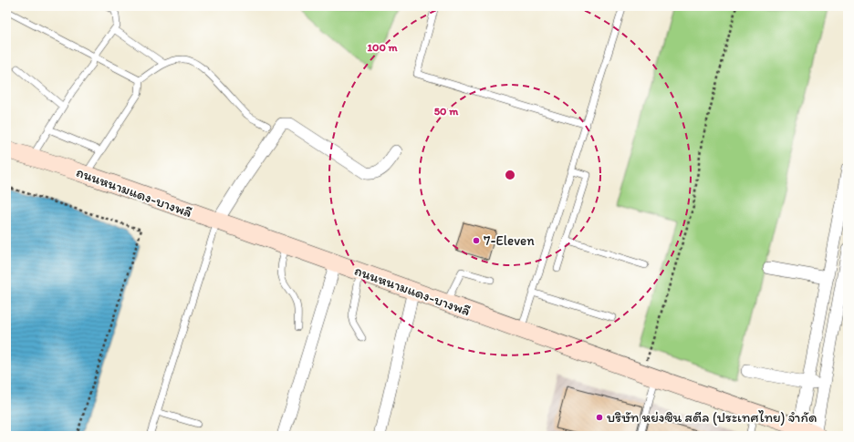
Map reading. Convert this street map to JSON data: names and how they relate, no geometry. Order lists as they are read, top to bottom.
{
  "streets": {
    "main road": ["ถนนหนามแดง-บางพลี"]
  },
  "places": ["7-Eleven", "บริษัท หย่งซิน สตีล (ประเทศไทย) จํากัด"],
  "rings": ["100 m", "50 m"]
}
